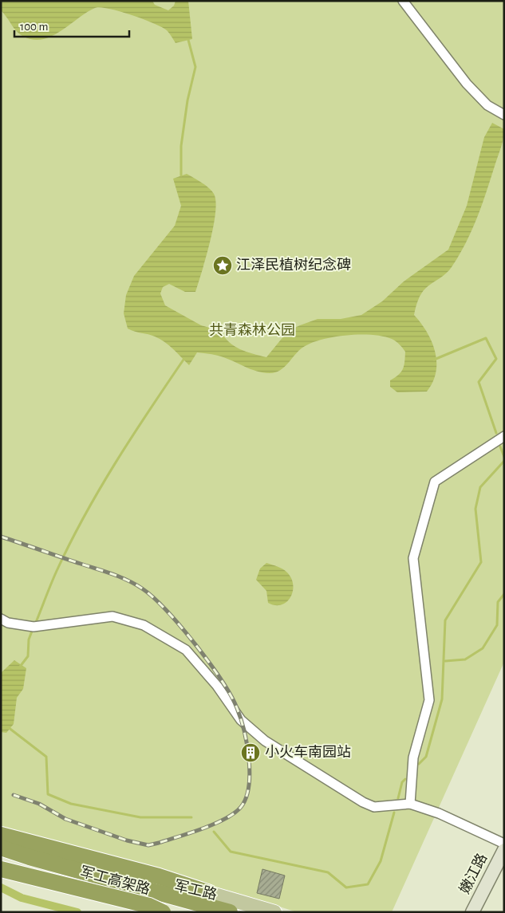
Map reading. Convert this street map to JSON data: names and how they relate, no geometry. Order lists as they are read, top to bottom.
{
  "streets": {
    "highway": ["军工高架路"],
    "main road": ["军工路"],
    "street": ["嫩江路"]
  },
  "parks": ["共青森林公园"],
  "places": {
    "place": ["江泽民植树纪念碑"],
    "building": ["小火车南园站"]
  },
  "scale_bar": "100 m"
}
